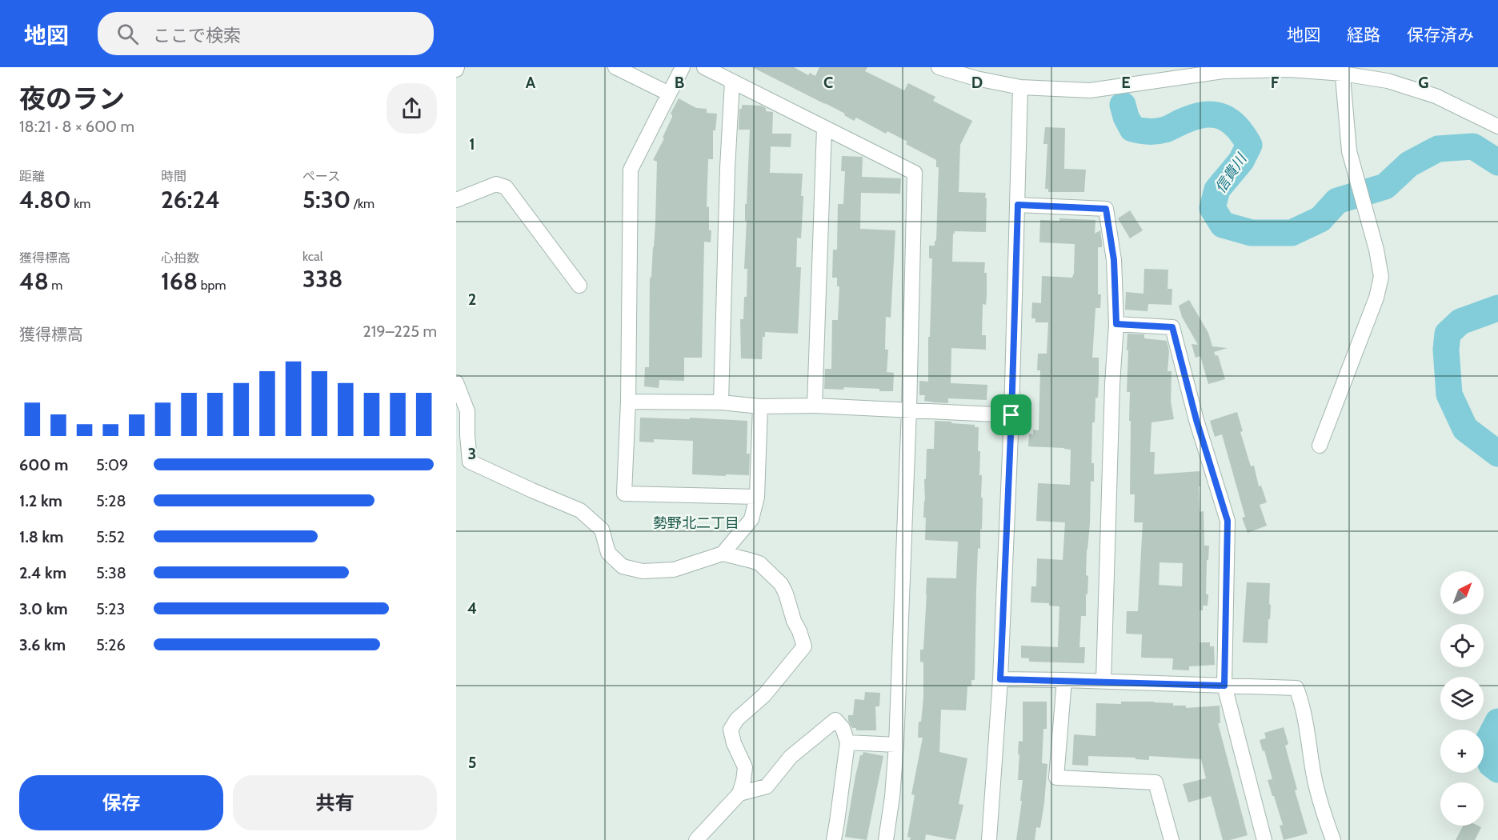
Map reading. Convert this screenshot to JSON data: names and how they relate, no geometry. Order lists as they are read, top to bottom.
{
  "districts": ["勢野北二丁目"],
  "water": ["信貴川"],
  "north": "top right",
  "page": {
    "header": "地図",
    "search": "ここで検索",
    "nav": ["地図", "経路", "保存済み"],
    "heading": ["夜のラン", "18:21 · 8 × 600 m"],
    "stats": [
      ["距離", "4.80 km"],
      ["時間", "26:24"],
      ["ペース", "5:30 /km"],
      ["獲得標高", "48 m"],
      ["心拍数", "168 bpm"],
      ["kcal", "338"]
    ],
    "chart": ["獲得標高", "219–225 m"],
    "list": [
      {
        "name": "600 m",
        "note": "5:09"
      },
      {
        "name": "1.2 km",
        "note": "5:28"
      },
      {
        "name": "1.8 km",
        "note": "5:52"
      },
      {
        "name": "2.4 km",
        "note": "5:38"
      },
      {
        "name": "3.0 km",
        "note": "5:23"
      },
      {
        "name": "3.6 km",
        "note": "5:26"
      }
    ],
    "map_buttons": ["+", "−"],
    "buttons": ["保存", "共有"]
  },
  "grid": {
    "columns": [
      "A",
      "B",
      "C",
      "D",
      "E",
      "F",
      "G"
    ],
    "rows": [
      "1",
      "2",
      "3",
      "4",
      "5"
    ]
  }
}
